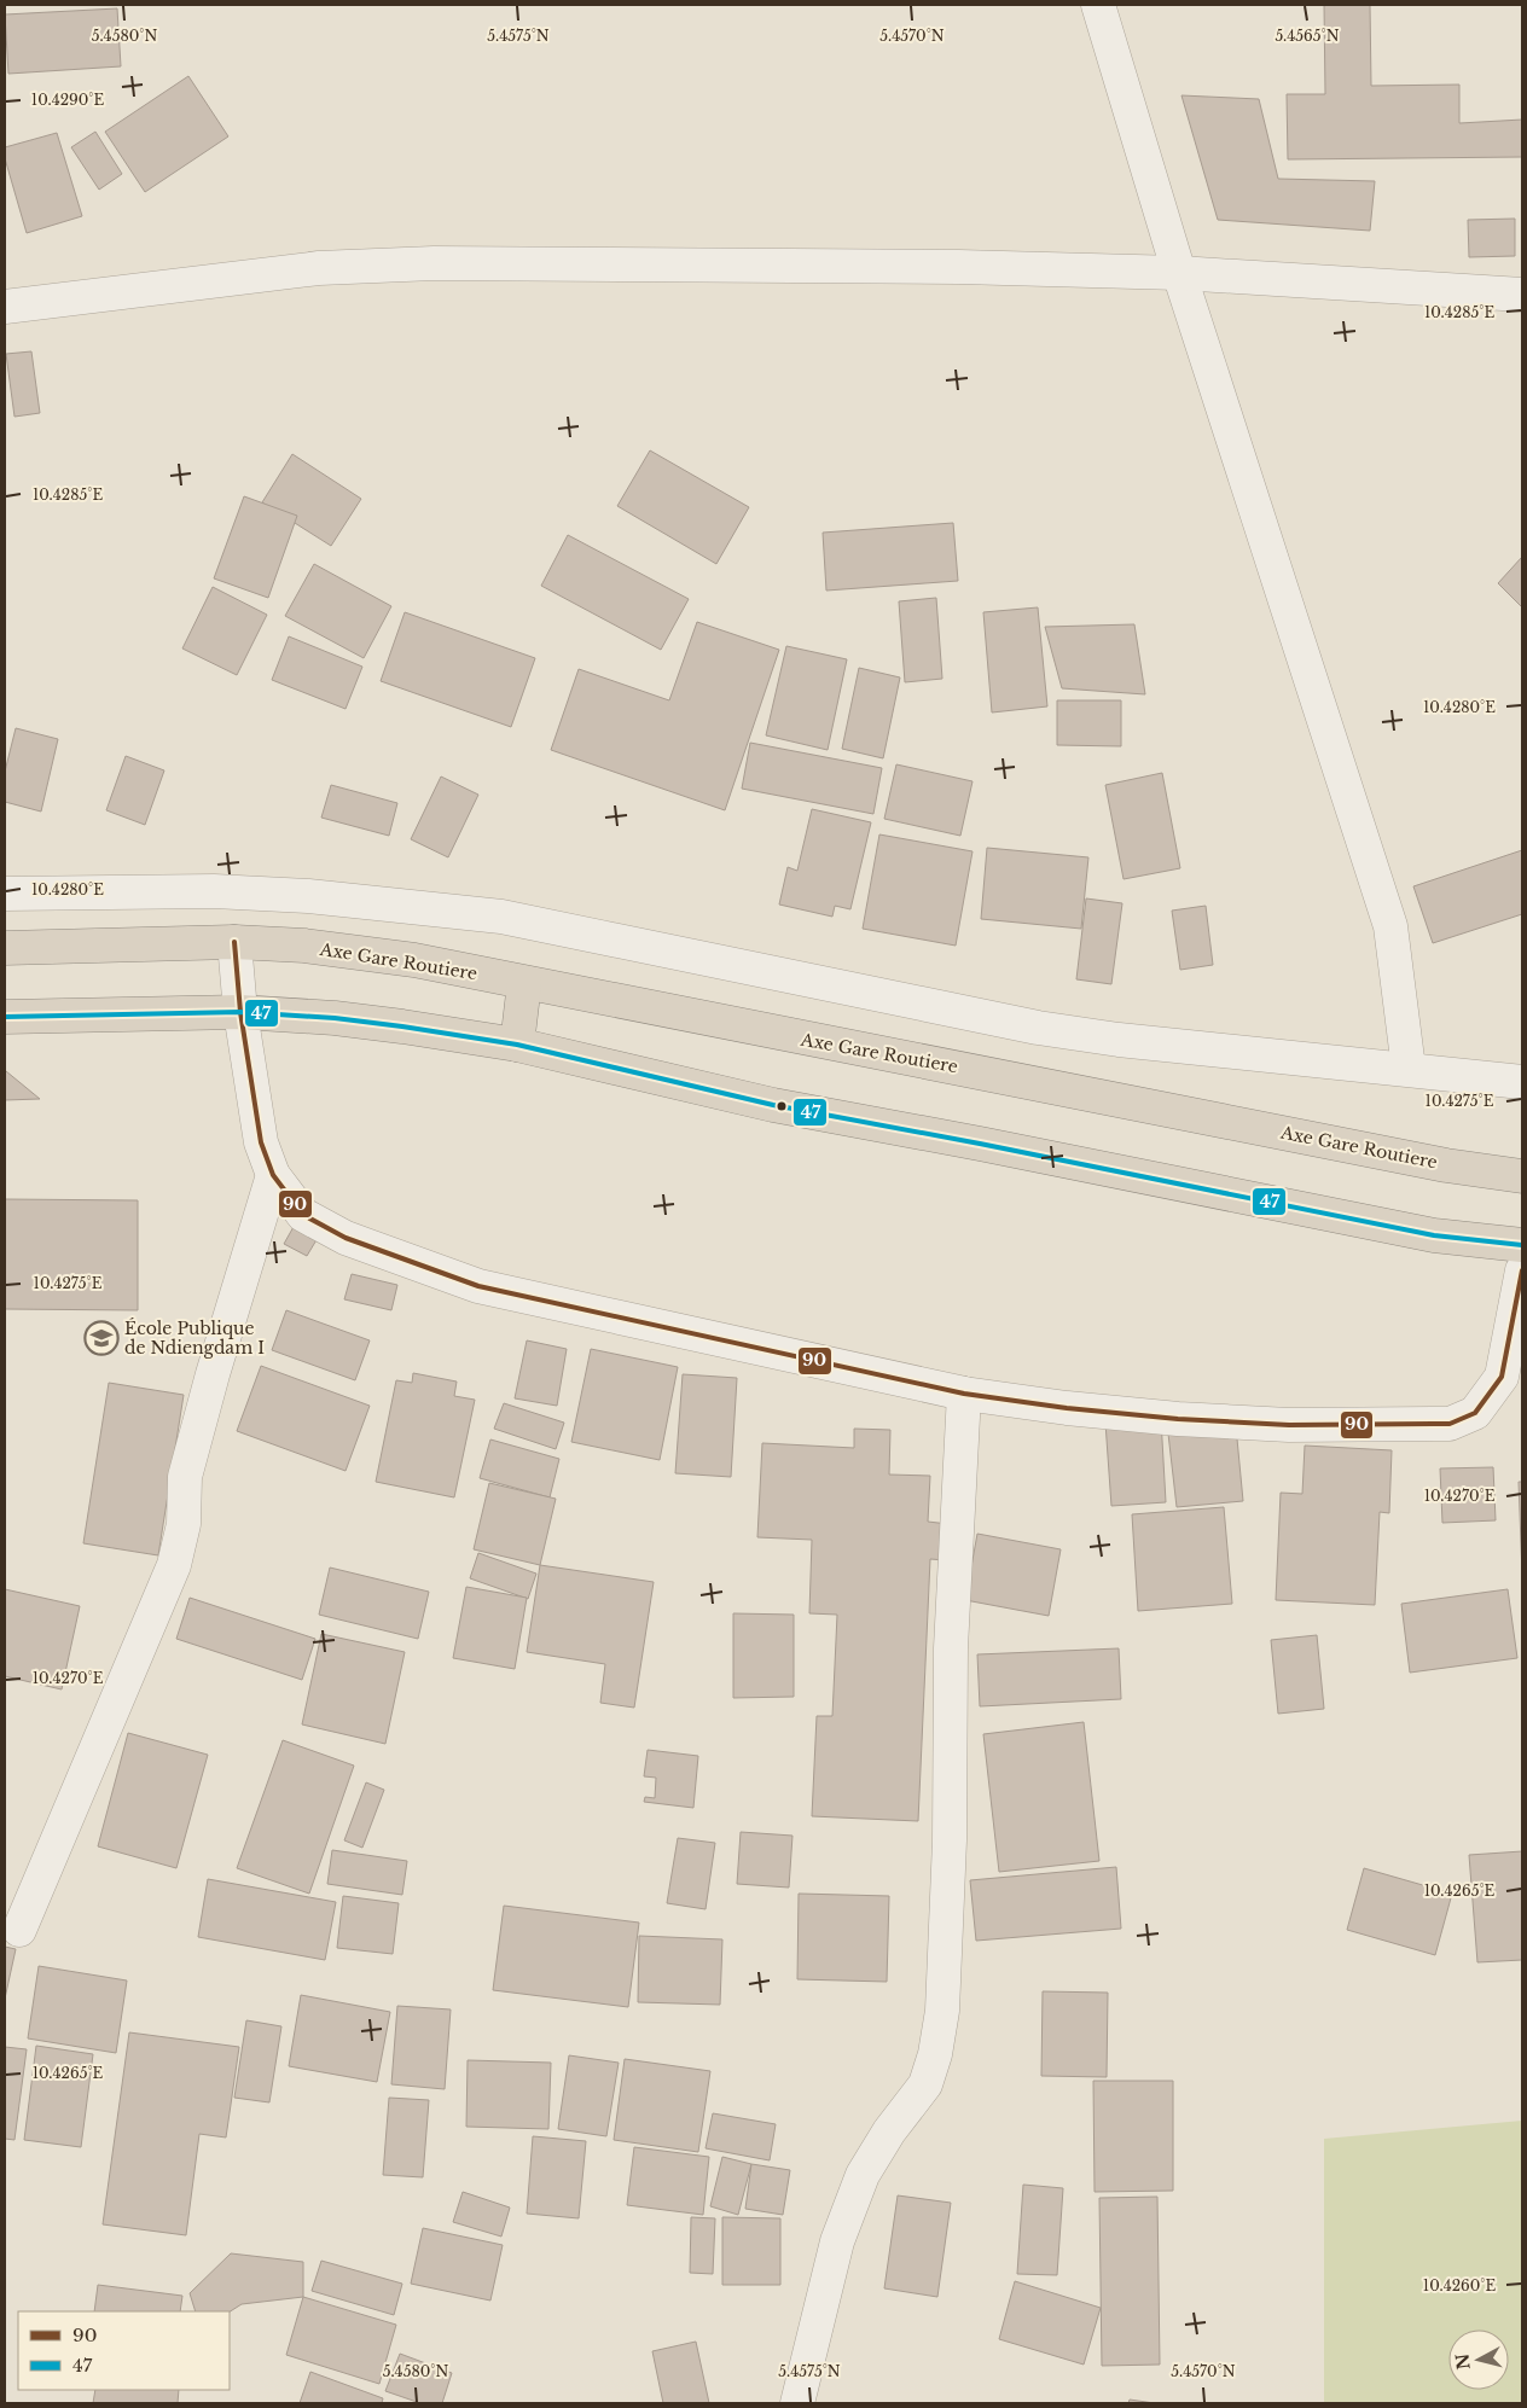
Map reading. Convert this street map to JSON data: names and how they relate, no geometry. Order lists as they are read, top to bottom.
{
  "streets": {
    "highway": ["Axe Gare Routiere"]
  },
  "places": {
    "school or university": ["École Publique de Ndiengdam I"]
  },
  "lines": ["transit line 90", "transit line 47"],
  "legend": ["90", "47"],
  "north": "left",
  "coordinates": [
    "5.4580°N",
    "5.4575°N",
    "5.4570°N",
    "5.4565°N",
    "10.4290°E",
    "10.4285°E",
    "10.4280°E",
    "10.4275°E",
    "10.4270°E",
    "10.4265°E",
    "10.4260°E"
  ]
}
